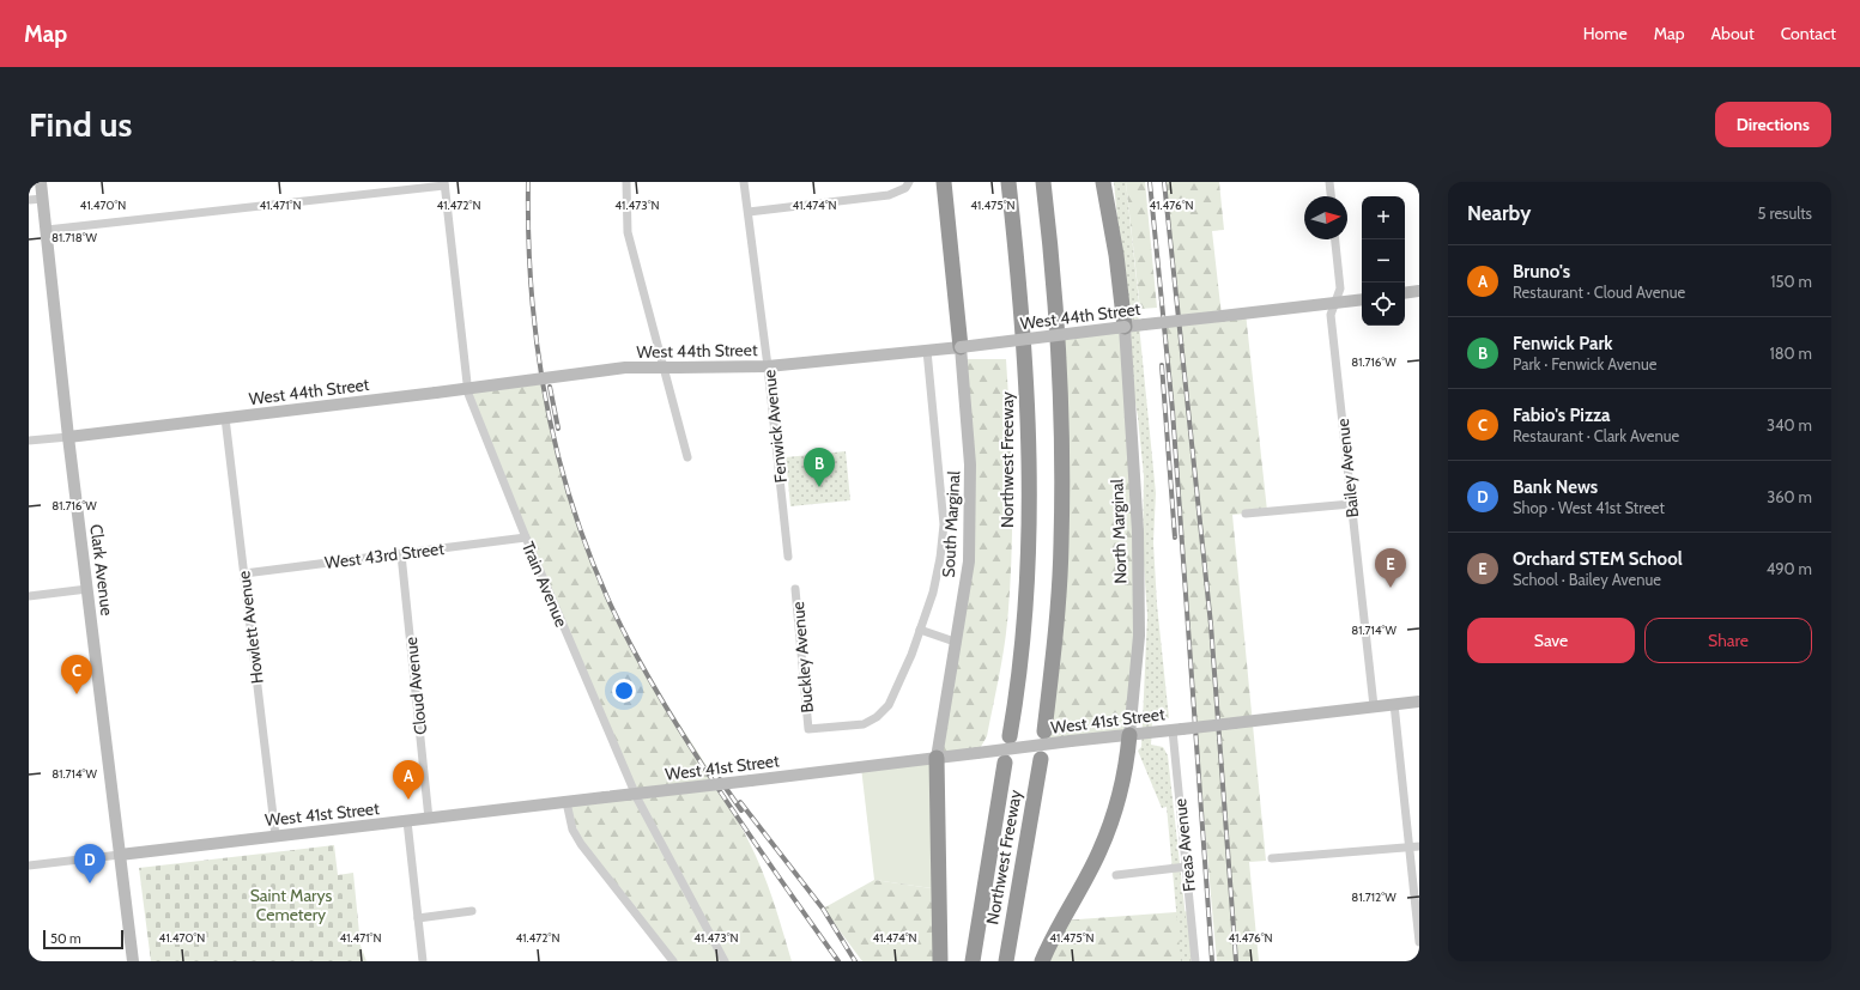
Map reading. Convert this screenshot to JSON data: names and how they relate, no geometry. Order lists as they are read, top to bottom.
{
  "streets": {
    "highway": ["Northwest Freeway"],
    "street": [
      "West 44th Street",
      "Fenwick Avenue",
      "Bailey Avenue",
      "South Marginal",
      "North Marginal",
      "West 43rd Street",
      "Clark Avenue",
      "Train Avenue",
      "Howlett Avenue",
      "Buckley Avenue",
      "Cloud Avenue",
      "West 41st Street",
      "Freas Avenue"
    ]
  },
  "crossings": [
    ["West 44th Street", "Fenwick Avenue"],
    ["West 44th Street", "Bailey Avenue"],
    ["West 44th Street", "South Marginal"],
    ["West 44th Street", "North Marginal"],
    ["West 44th Street", "Clark Avenue"],
    ["West 44th Street", "Howlett Avenue"],
    ["West 44th Street", "Buckley Avenue"],
    ["Bailey Avenue", "West 41st Street"],
    ["South Marginal", "West 41st Street"],
    ["North Marginal", "West 41st Street"],
    ["West 43rd Street", "Train Avenue"],
    ["West 43rd Street", "Howlett Avenue"],
    ["West 43rd Street", "Cloud Avenue"],
    ["Clark Avenue", "West 41st Street"],
    ["Howlett Avenue", "West 41st Street"],
    ["Cloud Avenue", "West 41st Street"],
    ["West 41st Street", "Freas Avenue"]
  ],
  "parks": ["Saint Marys Cemetery"],
  "scale_bar": "50 m",
  "north": "right",
  "page": {
    "header": "Map",
    "nav": [
      "Home",
      "Map",
      "About",
      "Contact"
    ],
    "buttons": [
      "Directions",
      ["Save", "Share"]
    ],
    "title": "Find us",
    "heading": ["Nearby", "5 results"],
    "map_buttons": ["+", "−"],
    "list": [
      {
        "mark": "A",
        "name": "Bruno's",
        "note": "Restaurant · Cloud Avenue",
        "value": "150 m"
      },
      {
        "mark": "B",
        "name": "Fenwick Park",
        "note": "Park · Fenwick Avenue",
        "value": "180 m"
      },
      {
        "mark": "C",
        "name": "Fabio's Pizza",
        "note": "Restaurant · Clark Avenue",
        "value": "340 m"
      },
      {
        "mark": "D",
        "name": "Bank News",
        "note": "Shop · West 41st Street",
        "value": "360 m"
      },
      {
        "mark": "E",
        "name": "Orchard STEM School",
        "note": "School · Bailey Avenue",
        "value": "490 m"
      }
    ],
    "pins": [
      "B",
      "E",
      "C",
      "A",
      "D"
    ],
    "scale": "50 m"
  },
  "coordinates": [
    "41.470°N",
    "41.471°N",
    "41.472°N",
    "41.473°N",
    "41.474°N",
    "41.475°N",
    "41.476°N",
    "81.718°W",
    "81.716°W",
    "81.714°W",
    "81.712°W"
  ]
}
